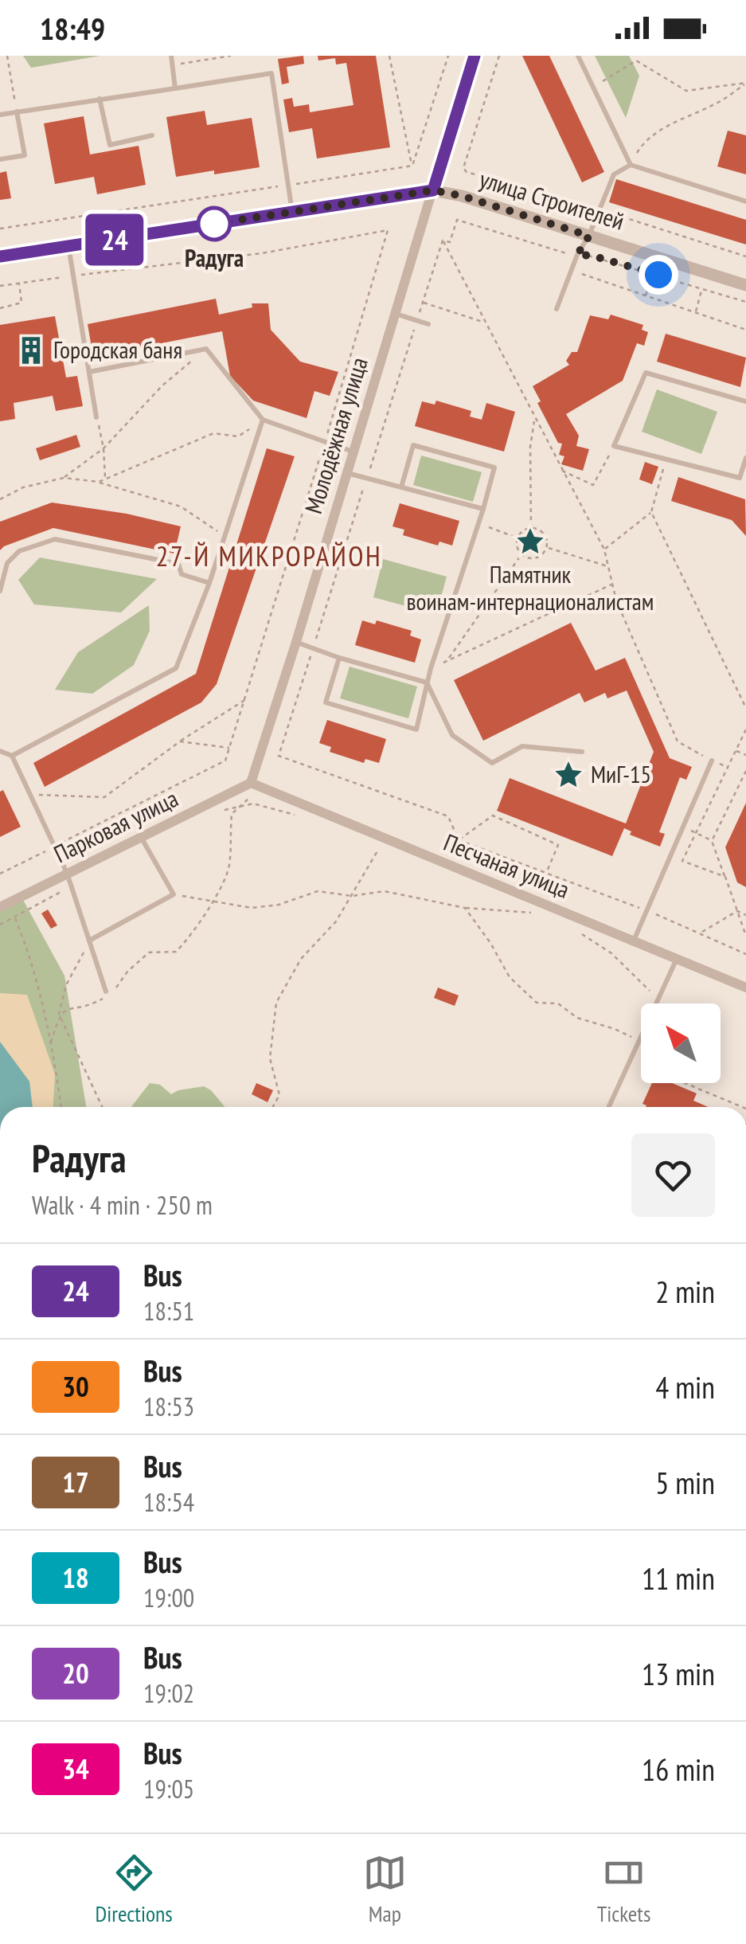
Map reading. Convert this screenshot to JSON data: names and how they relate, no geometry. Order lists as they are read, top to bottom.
{
  "streets": {
    "street": [
      "улица Строителей",
      "Молодёжная улица",
      "Парковая улица",
      "Песчаная улица"
    ]
  },
  "crossings": [
    ["улица Строителей", "Молодёжная улица"],
    ["Молодёжная улица", "Парковая улица"],
    ["Молодёжная улица", "Песчаная улица"],
    ["Парковая улица", "Песчаная улица"]
  ],
  "districts": ["27-Й МИКРОРАЙОН"],
  "places": {
    "other": ["Радуга"],
    "building": ["Городская баня"],
    "place": ["Памятник воинам-интернационалистам", "МиГ-15"]
  },
  "lines": ["bus line 24"],
  "north": "top left",
  "page": {
    "status": "18:49",
    "on_map": "24",
    "heading": ["Радуга", "Walk · 4 min · 250 m"],
    "list": [
      {
        "mark": "24",
        "name": "Bus",
        "note": "18:51",
        "value": "2 min"
      },
      {
        "mark": "30",
        "name": "Bus",
        "note": "18:53",
        "value": "4 min"
      },
      {
        "mark": "17",
        "name": "Bus",
        "note": "18:54",
        "value": "5 min"
      },
      {
        "mark": "18",
        "name": "Bus",
        "note": "19:00",
        "value": "11 min"
      },
      {
        "mark": "20",
        "name": "Bus",
        "note": "19:02",
        "value": "13 min"
      },
      {
        "mark": "34",
        "name": "Bus",
        "note": "19:05",
        "value": "16 min"
      }
    ],
    "tabs": ["Directions", "Map", "Tickets"]
  }
}
